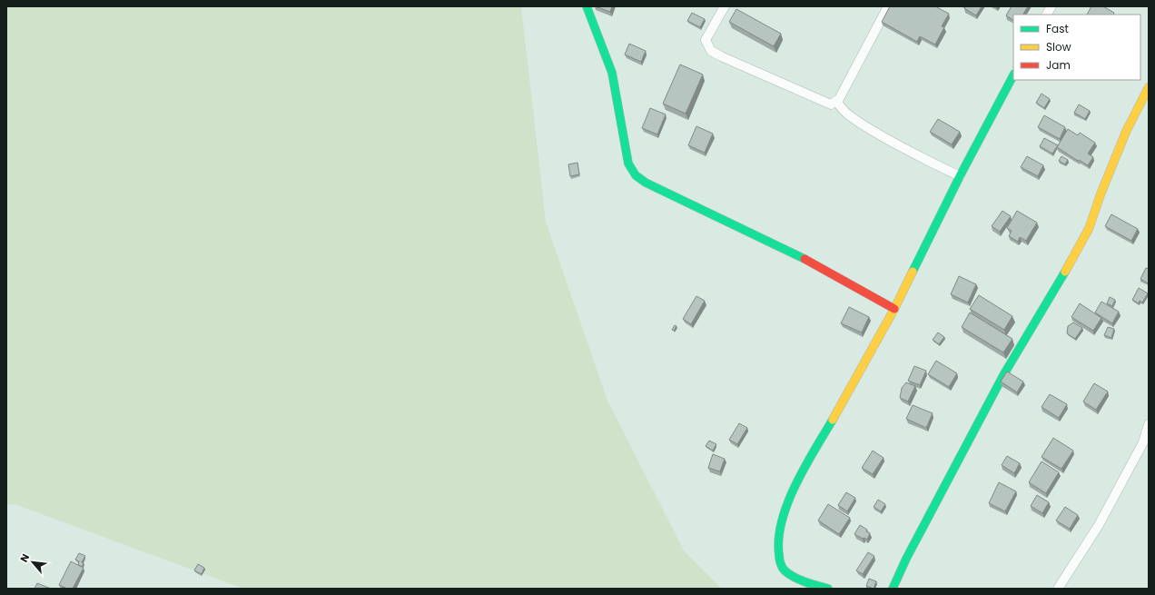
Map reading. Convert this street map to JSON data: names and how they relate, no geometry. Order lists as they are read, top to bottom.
{
  "legend": ["Fast", "Slow", "Jam"],
  "north": "top left"
}
